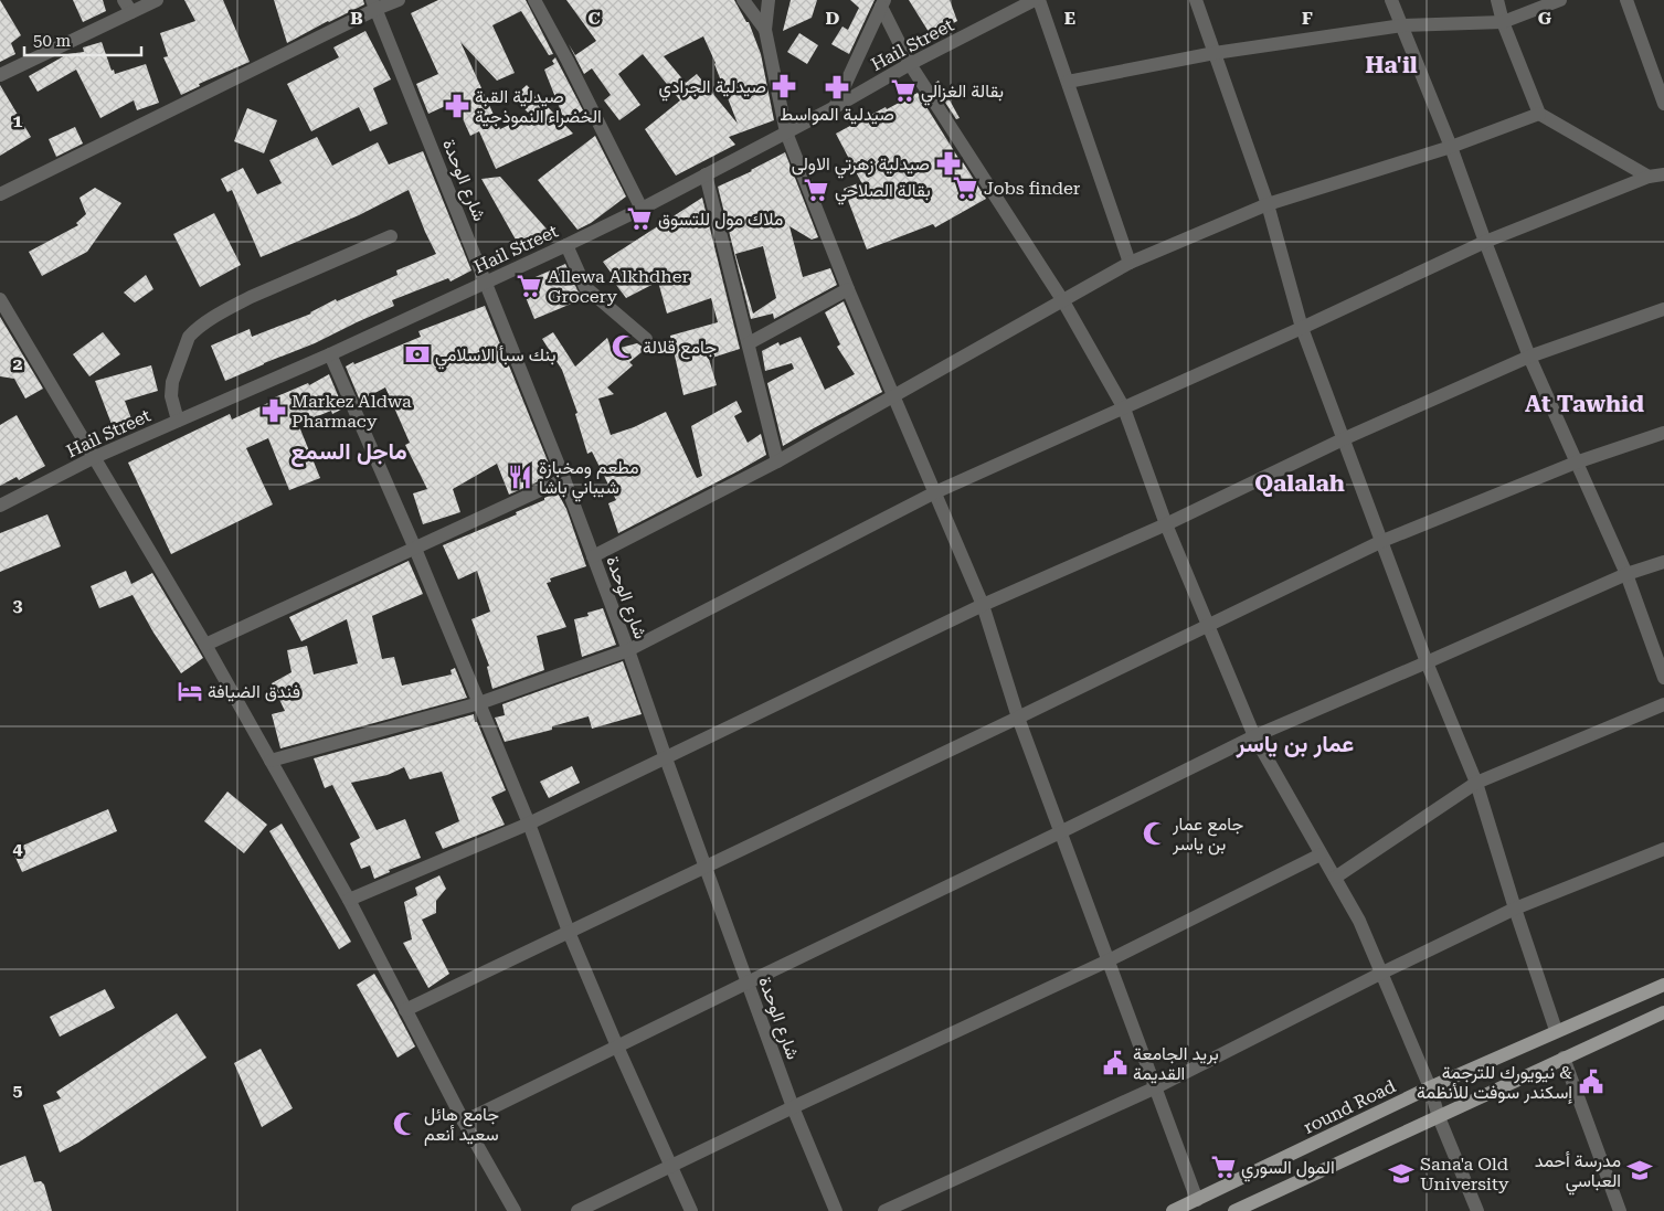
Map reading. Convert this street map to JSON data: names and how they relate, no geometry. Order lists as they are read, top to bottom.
{
  "streets": {
    "main road": ["round Road"],
    "street": ["Hail Street", "شارع الوحدة"]
  },
  "crossings": [
    ["Hail Street", "شارع الوحدة"]
  ],
  "districts": [
    "Ha'il",
    "At Tawhid",
    "ماجل السمع",
    "Qalalah",
    "عمار بن ياسر"
  ],
  "places": {
    "pharmacy": [
      "صيدلية الجرادي",
      "صيدلية المواسط",
      "صيدلية القبة الخضراء النموذجية",
      "صيدلية زهرتي الاولى",
      "Markez Aldwa Pharmacy"
    ],
    "supermarket": [
      "بقالة الغزالي",
      "Jobs finder",
      "بقالة الصلاحي",
      "ملاك مول للتسوق",
      "Allewa Alkhdher Grocery",
      "المول السوري"
    ],
    "mosque": ["جامع قلالة", "جامع عمار بن ياسر", "جامع هائل سعيد أنعم"],
    "bank": ["بنك سبأ الاسلامي"],
    "restaurant": ["مطعم ومخبازة شيباني باشا"],
    "hotel": ["فندق الضيافة"],
    "public building": ["بريد الجامعة القديمة", "نيويورك للترجمة & إسكندر سوفت للأنظمة"],
    "school or university": ["مدرسة أحمد العباسي", "Sana'a Old University"]
  },
  "scale_bar": "50 m",
  "grid": {
    "columns": [
      "B",
      "C",
      "D",
      "E",
      "F",
      "G"
    ],
    "rows": [
      "1",
      "2",
      "3",
      "4",
      "5"
    ]
  }
}
